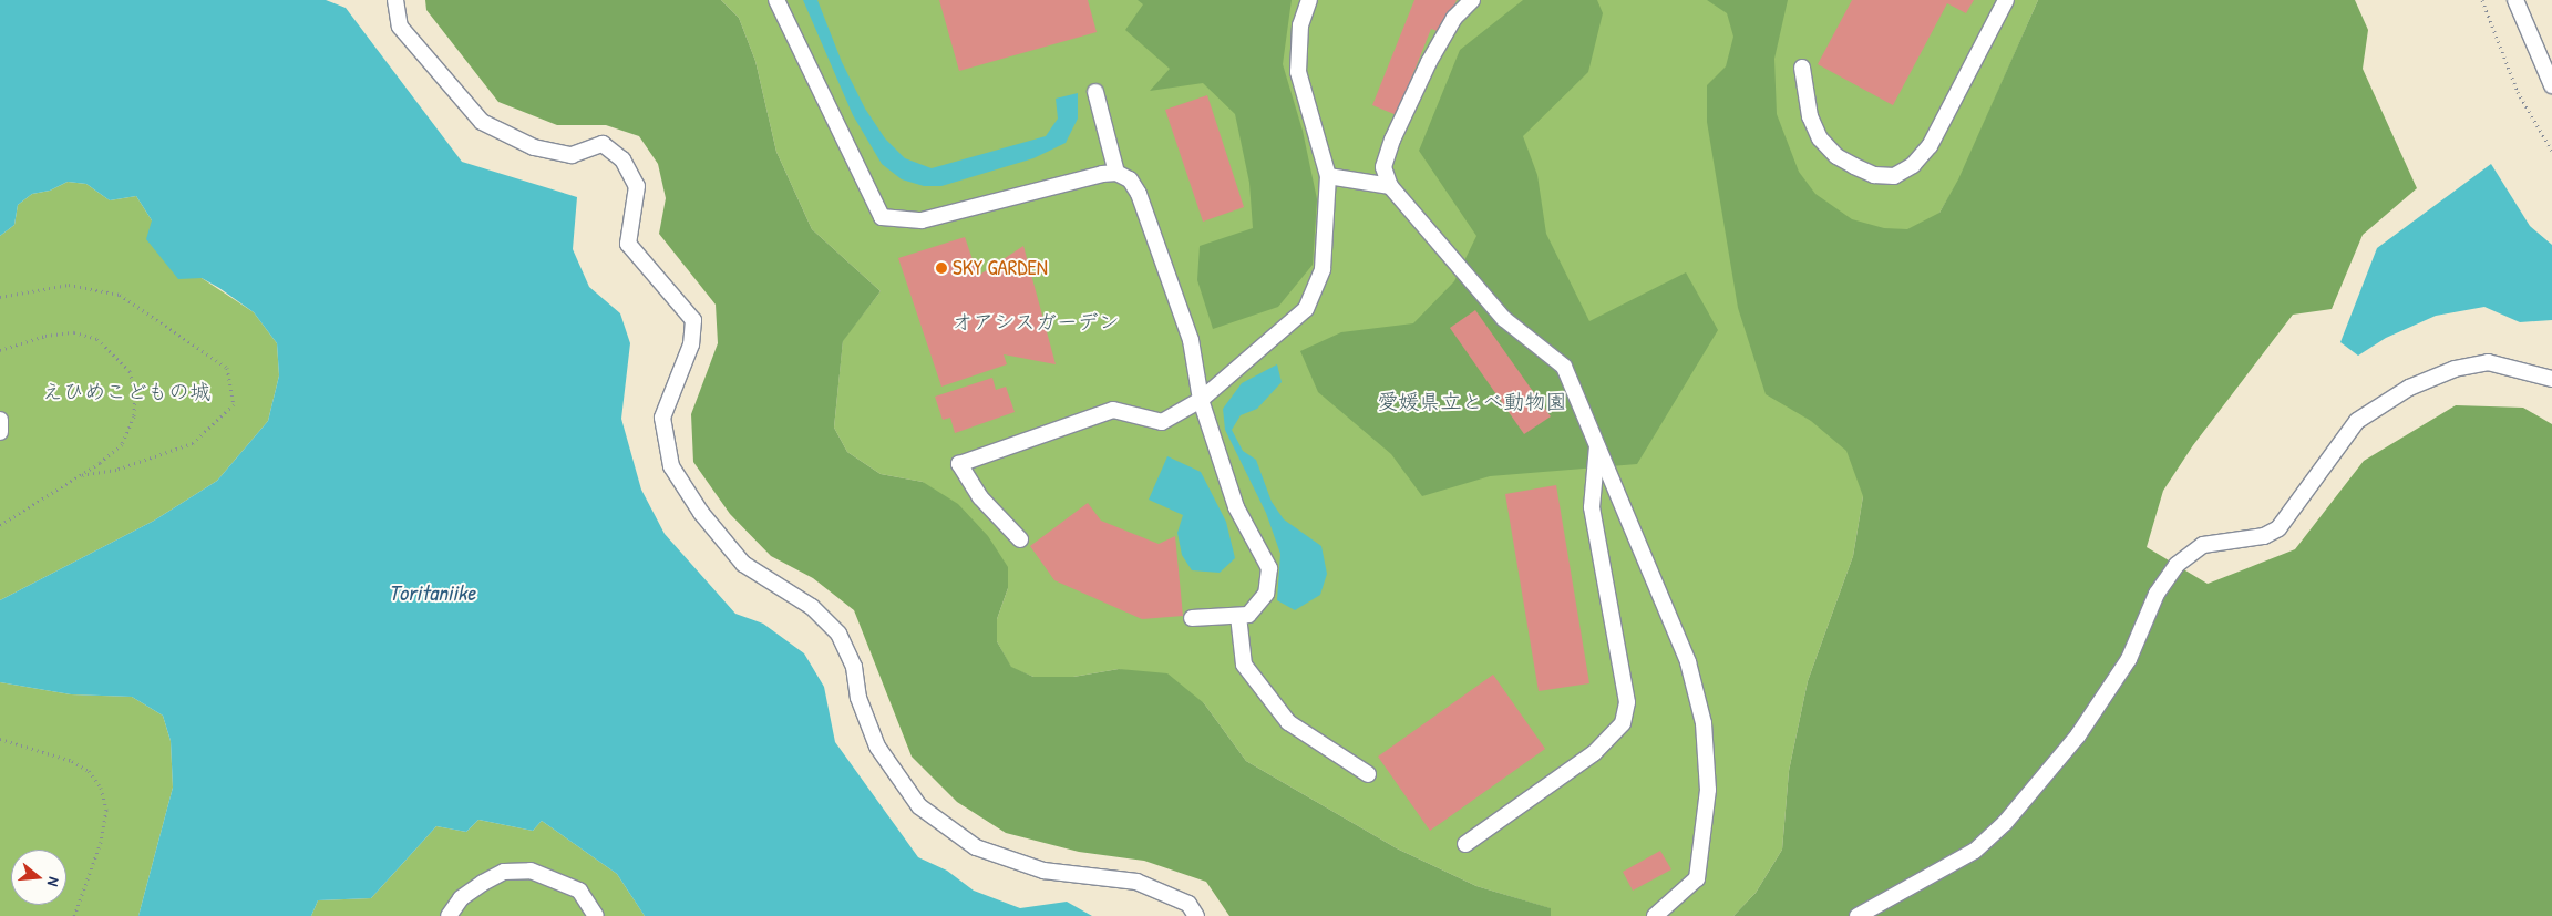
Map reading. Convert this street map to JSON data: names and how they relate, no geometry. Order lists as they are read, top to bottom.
{
  "water": ["Toritaniike"],
  "parks": ["オアシスガーデン", "えひめこどもの城", "愛媛県立とべ動物園"],
  "places": ["SKY GARDEN"],
  "north": "right"
}
